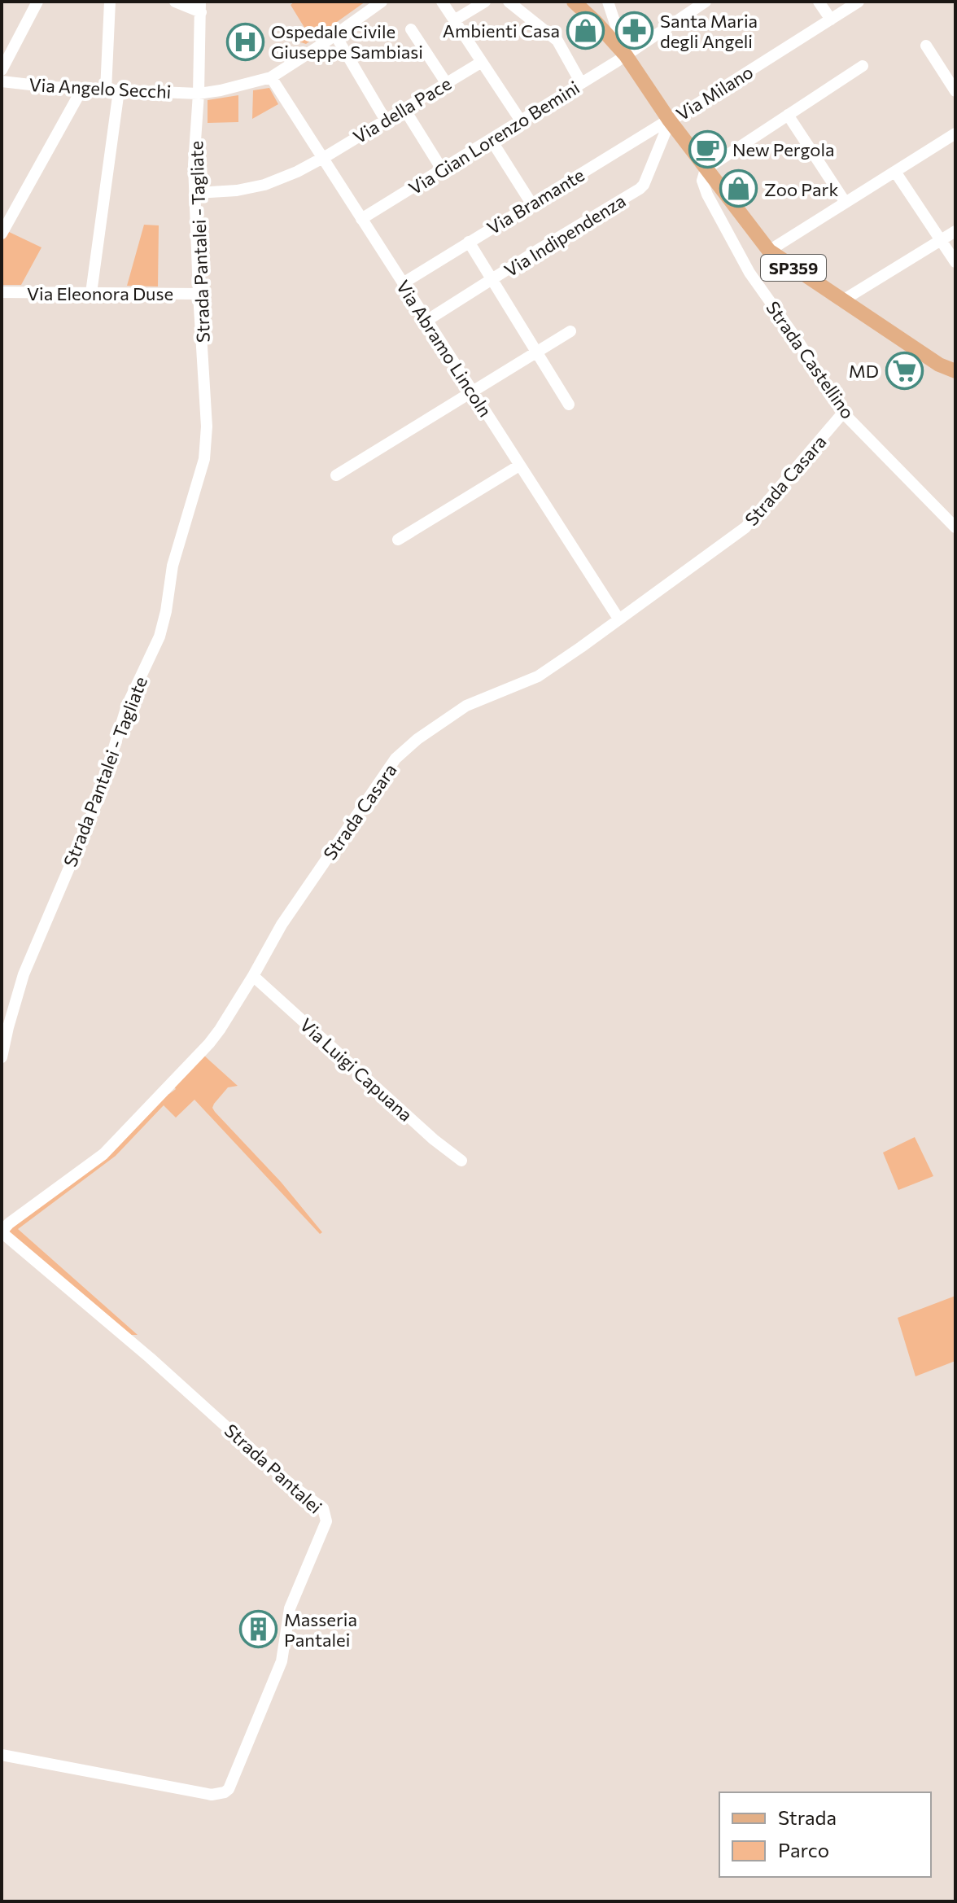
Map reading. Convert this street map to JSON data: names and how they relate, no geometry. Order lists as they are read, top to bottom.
{
  "streets": {
    "main road": ["SP359"],
    "street": [
      "Via Angelo Secchi",
      "Via Milano",
      "Via della Pace",
      "Via Gian Lorenzo Bemini",
      "Via Bramante",
      "Via Indipendenza",
      "Strada Pantalei - Tagliate",
      "Via Eleonora Duse",
      "Via Abramo Lincoln",
      "Strada Castellino",
      "Strada Casara",
      "Via Luigi Capuana",
      "Strada Pantalei"
    ]
  },
  "crossings": [
    ["Via Angelo Secchi", "Strada Pantalei - Tagliate"],
    ["Via Angelo Secchi", "Via Abramo Lincoln"],
    ["Via Milano", "Via Bramante"],
    ["Via Milano", "Via Indipendenza"],
    ["Via Milano", "SP359"],
    ["Via della Pace", "Strada Pantalei - Tagliate"],
    ["Via della Pace", "Via Abramo Lincoln"],
    ["Via Gian Lorenzo Bemini", "SP359"],
    ["Via Gian Lorenzo Bemini", "Via Abramo Lincoln"],
    ["Via Bramante", "Via Indipendenza"],
    ["Via Bramante", "SP359"],
    ["Via Bramante", "Via Abramo Lincoln"],
    ["Via Indipendenza", "SP359"],
    ["Via Indipendenza", "Via Abramo Lincoln"],
    ["Strada Pantalei - Tagliate", "Via Eleonora Duse"],
    ["SP359", "Strada Castellino"],
    ["Via Abramo Lincoln", "Strada Casara"],
    ["Strada Castellino", "Strada Casara"],
    ["Strada Casara", "Via Luigi Capuana"],
    ["Strada Casara", "Strada Pantalei"]
  ],
  "places": {
    "shop": ["Ambienti Casa", "Zoo Park"],
    "pharmacy": ["Santa Maria degli Angeli"],
    "hospital": ["Ospedale Civile Giuseppe Sambiasi"],
    "cafe": ["New Pergola"],
    "supermarket": ["MD"],
    "building": ["Masseria Pantalei"]
  },
  "legend": ["Strada", "Parco"]
}
